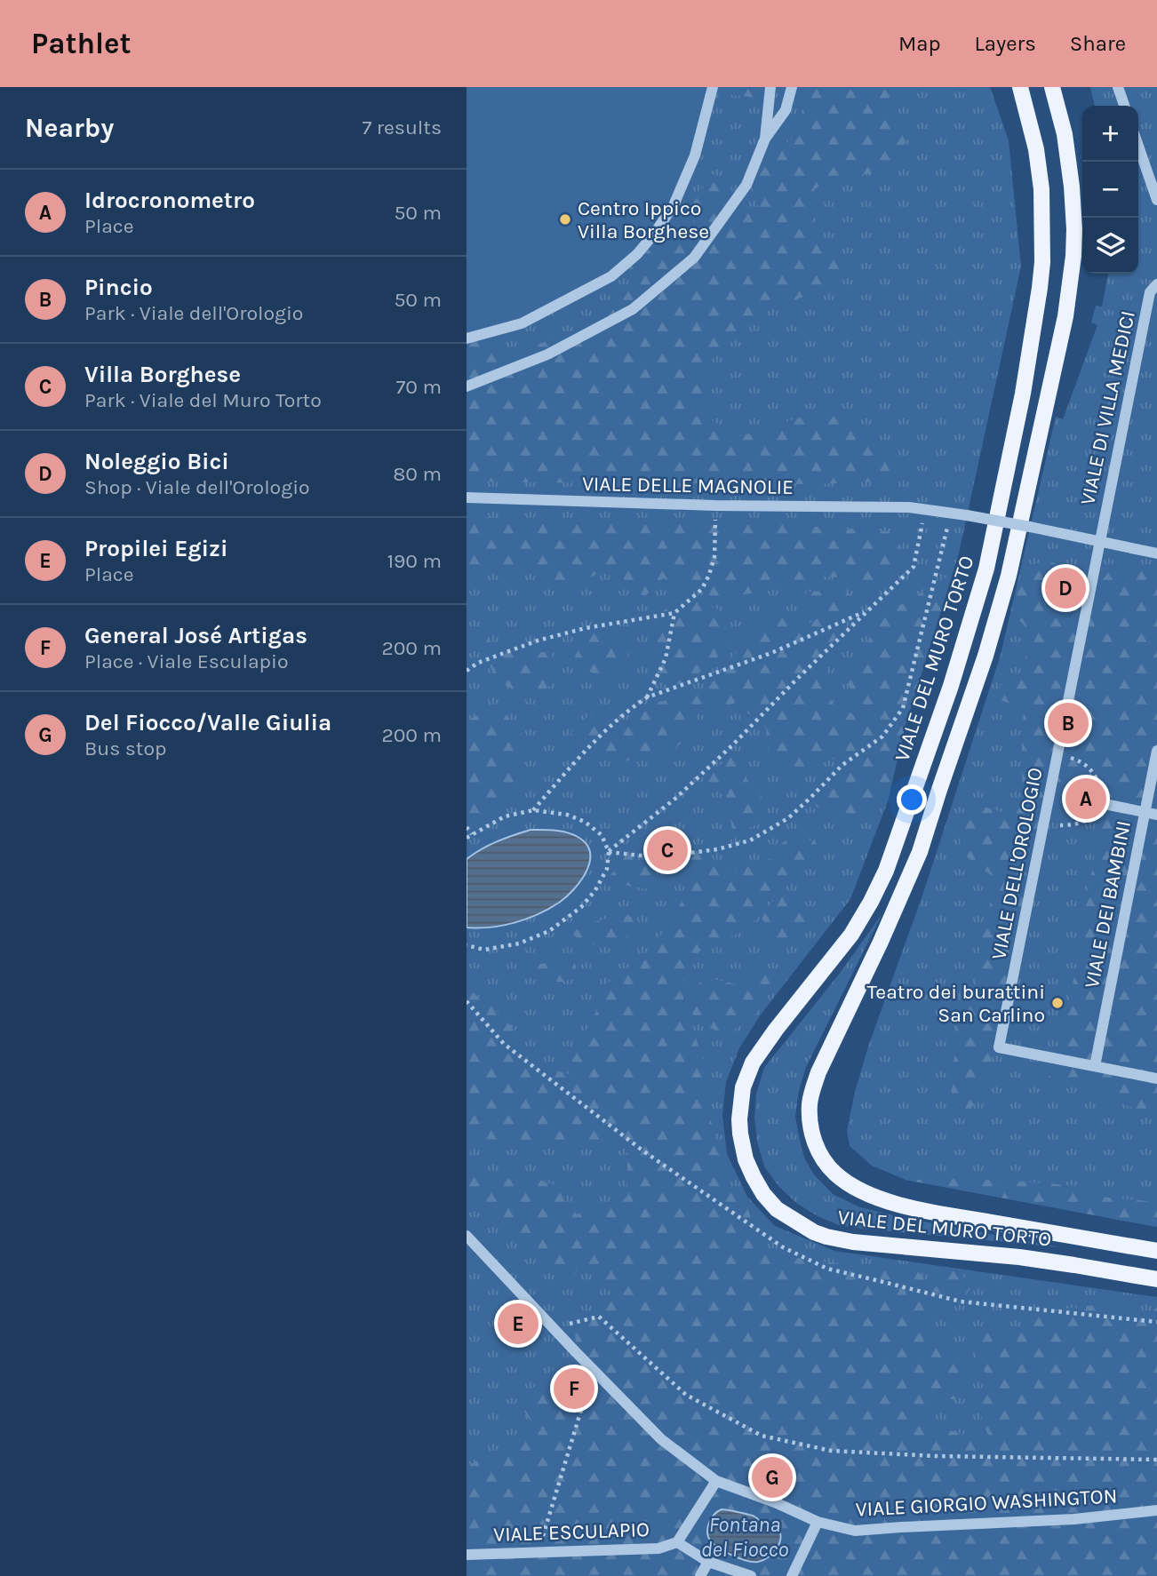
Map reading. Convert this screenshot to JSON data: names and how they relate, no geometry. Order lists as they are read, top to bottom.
{
  "streets": {
    "main road": ["VIALE DEL MURO TORTO"],
    "street": [
      "VIALE DI VILLA MEDICI",
      "VIALE DELLE MAGNOLIE",
      "VIALE DELL'OROLOGIO",
      "VIALE DEI BAMBINI",
      "VIALE GIORGIO WASHINGTON",
      "VIALE ESCULAPIO"
    ]
  },
  "crossings": [
    ["VIALE DI VILLA MEDICI", "VIALE DELLE MAGNOLIE"],
    ["VIALE DI VILLA MEDICI", "VIALE DELL'OROLOGIO"],
    ["VIALE DELLE MAGNOLIE", "VIALE DELL'OROLOGIO"],
    ["VIALE DELL'OROLOGIO", "VIALE DEI BAMBINI"]
  ],
  "water": ["Fontana del Fiocco"],
  "places": ["Centro Ippico Villa Borghese", "Teatro dei burattini San Carlino"],
  "page": {
    "header": "Pathlet",
    "nav": ["Map", "Layers", "Share"],
    "heading": ["Nearby", "7 results"],
    "map_buttons": ["+", "−"],
    "list": [
      {
        "mark": "A",
        "name": "Idrocronometro",
        "note": "Place",
        "value": "50 m"
      },
      {
        "mark": "B",
        "name": "Pincio",
        "note": "Park · Viale dell'Orologio",
        "value": "50 m"
      },
      {
        "mark": "C",
        "name": "Villa Borghese",
        "note": "Park · Viale del Muro Torto",
        "value": "70 m"
      },
      {
        "mark": "D",
        "name": "Noleggio Bici",
        "note": "Shop · Viale dell'Orologio",
        "value": "80 m"
      },
      {
        "mark": "E",
        "name": "Propilei Egizi",
        "note": "Place",
        "value": "190 m"
      },
      {
        "mark": "F",
        "name": "General José Artigas",
        "note": "Place · Viale Esculapio",
        "value": "200 m"
      },
      {
        "mark": "G",
        "name": "Del Fiocco/Valle Giulia",
        "note": "Bus stop",
        "value": "200 m"
      }
    ],
    "pins": [
      "D",
      "B",
      "A",
      "C",
      "E",
      "F",
      "G"
    ]
  }
}
